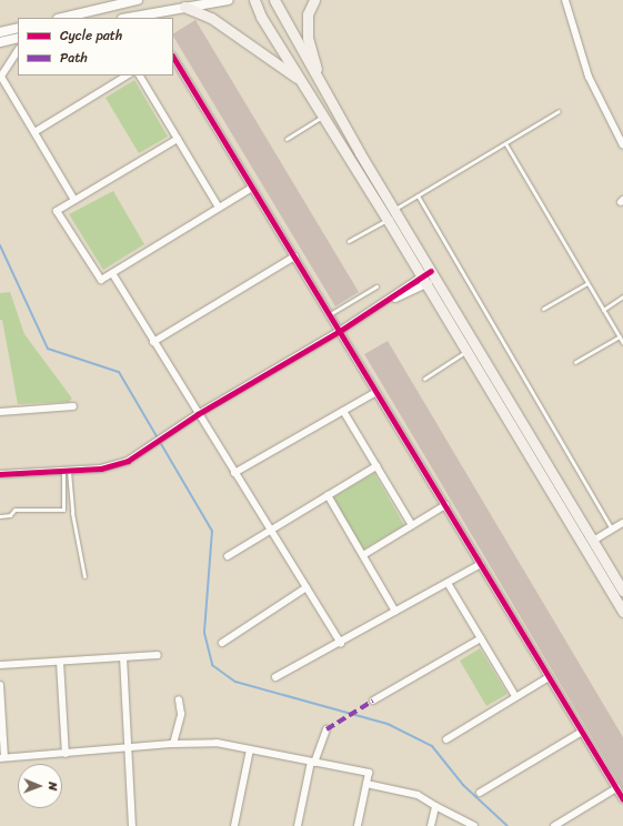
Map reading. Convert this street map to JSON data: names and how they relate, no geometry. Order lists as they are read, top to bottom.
{
  "legend": ["Cycle path", "Path"],
  "north": "right"
}
